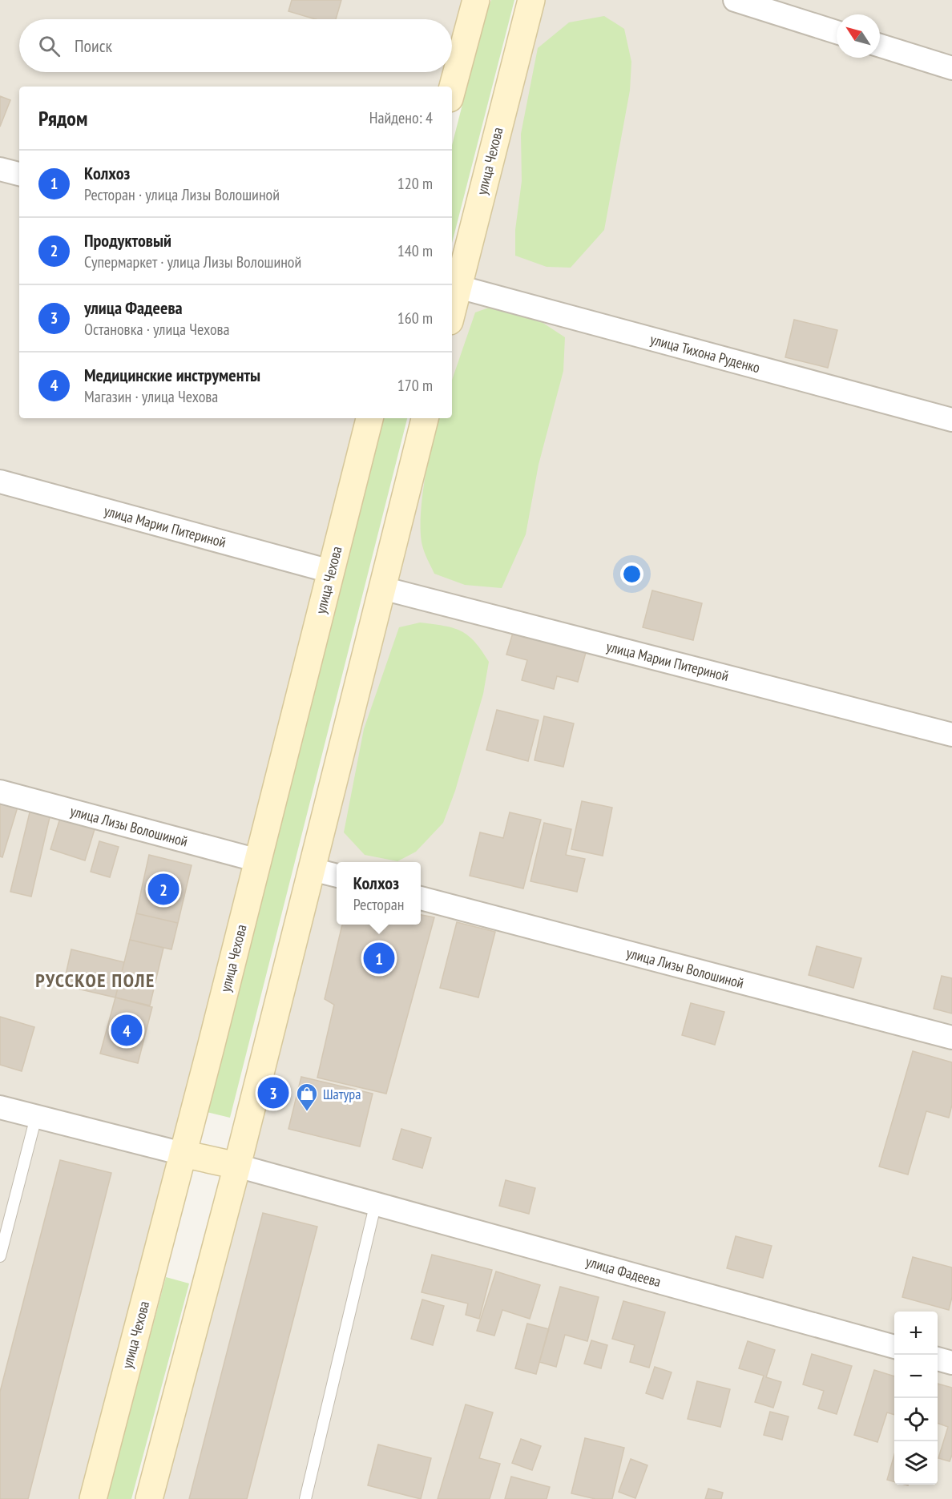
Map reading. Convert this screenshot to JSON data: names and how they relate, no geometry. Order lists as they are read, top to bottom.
{
  "streets": {
    "main road": ["улица Чехова"],
    "street": [
      "улица Тихона Руденко",
      "улица Марии Питериной",
      "улица Лизы Волошиной",
      "улица Фадеева"
    ]
  },
  "crossings": [
    ["улица Чехова", "улица Тихона Руденко"],
    ["улица Чехова", "улица Марии Питериной"],
    ["улица Чехова", "улица Лизы Волошиной"]
  ],
  "districts": ["РУССКОЕ ПОЛЕ"],
  "places": {
    "shop": ["Шатура"]
  },
  "north": "top left",
  "page": {
    "search": "Поиск",
    "heading": ["Рядом", "Найдено: 4"],
    "list": [
      {
        "mark": "1",
        "name": "Колхоз",
        "note": "Ресторан · улица Лизы Волошиной",
        "value": "120 m"
      },
      {
        "mark": "2",
        "name": "Продуктовый",
        "note": "Супермаркет · улица Лизы Волошиной",
        "value": "140 m"
      },
      {
        "mark": "3",
        "name": "улица Фадеева",
        "note": "Остановка · улица Чехова",
        "value": "160 m"
      },
      {
        "mark": "4",
        "name": "Медицинские инструменты",
        "note": "Магазин · улица Чехова",
        "value": "170 m"
      }
    ],
    "popup": ["Колхоз", "Ресторан"],
    "pins": [
      "2",
      "1",
      "4",
      "3"
    ],
    "map_buttons": ["+", "−"]
  }
}
